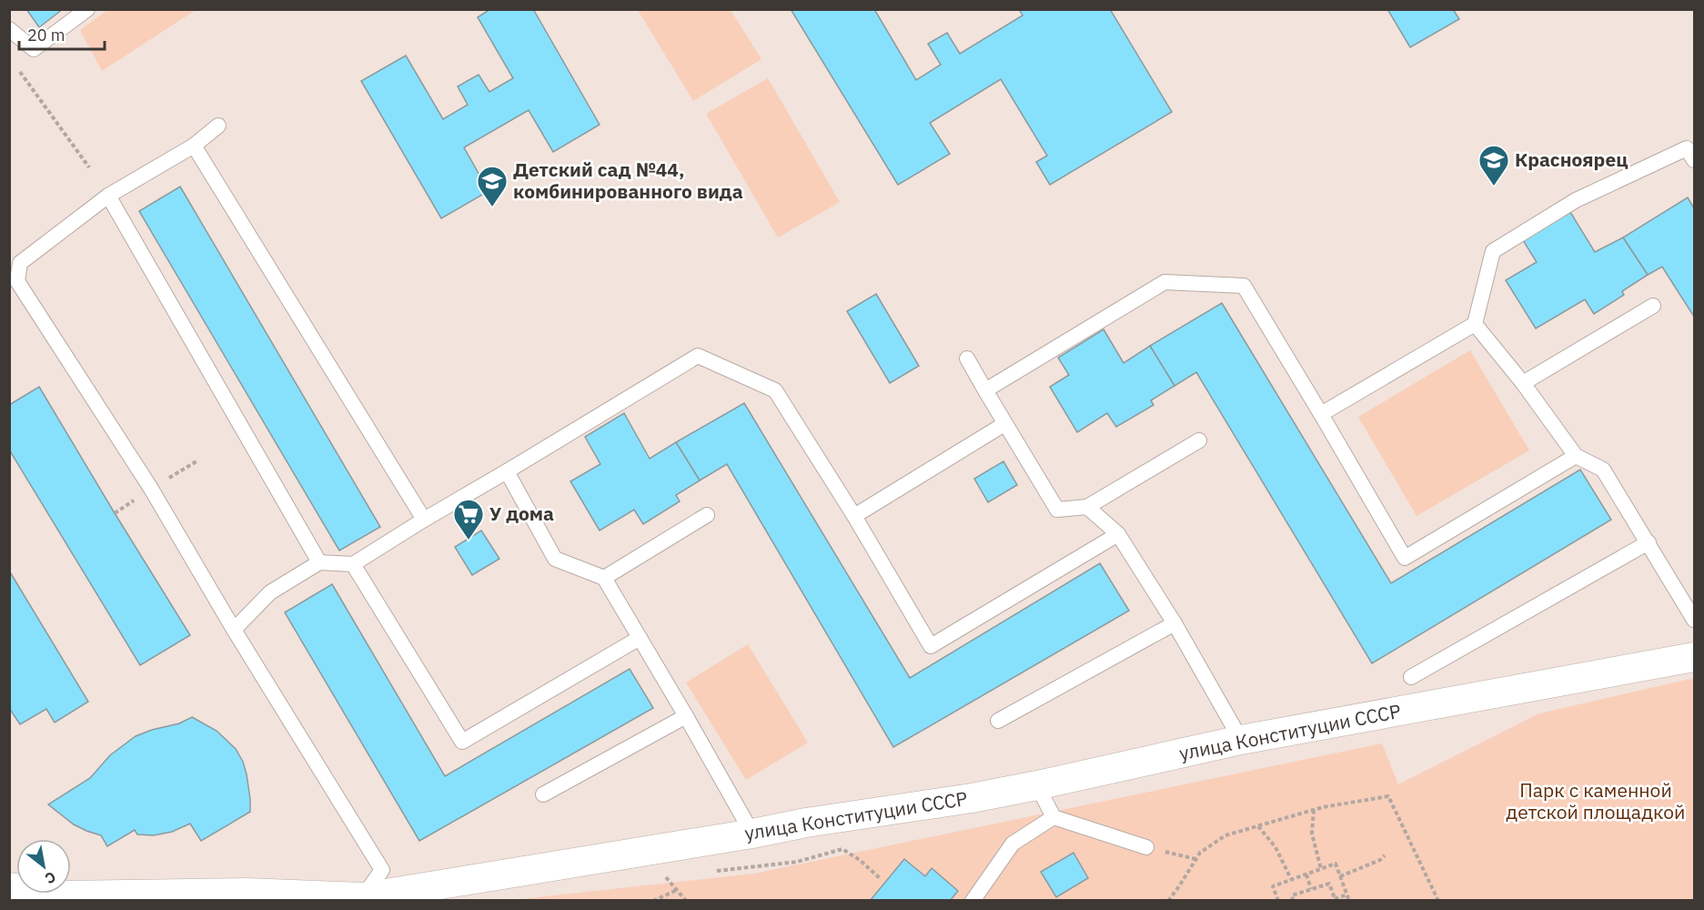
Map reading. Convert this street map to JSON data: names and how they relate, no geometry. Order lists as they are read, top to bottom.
{
  "streets": {
    "street": ["улица Конституции СССР"]
  },
  "parks": ["Парк с каменной детской площадкой"],
  "places": {
    "school or university": ["Красноярец", "Детский сад №44, комбинированного вида"],
    "supermarket": ["У дома"]
  },
  "scale_bar": "20 m",
  "north": "bottom right"
}
